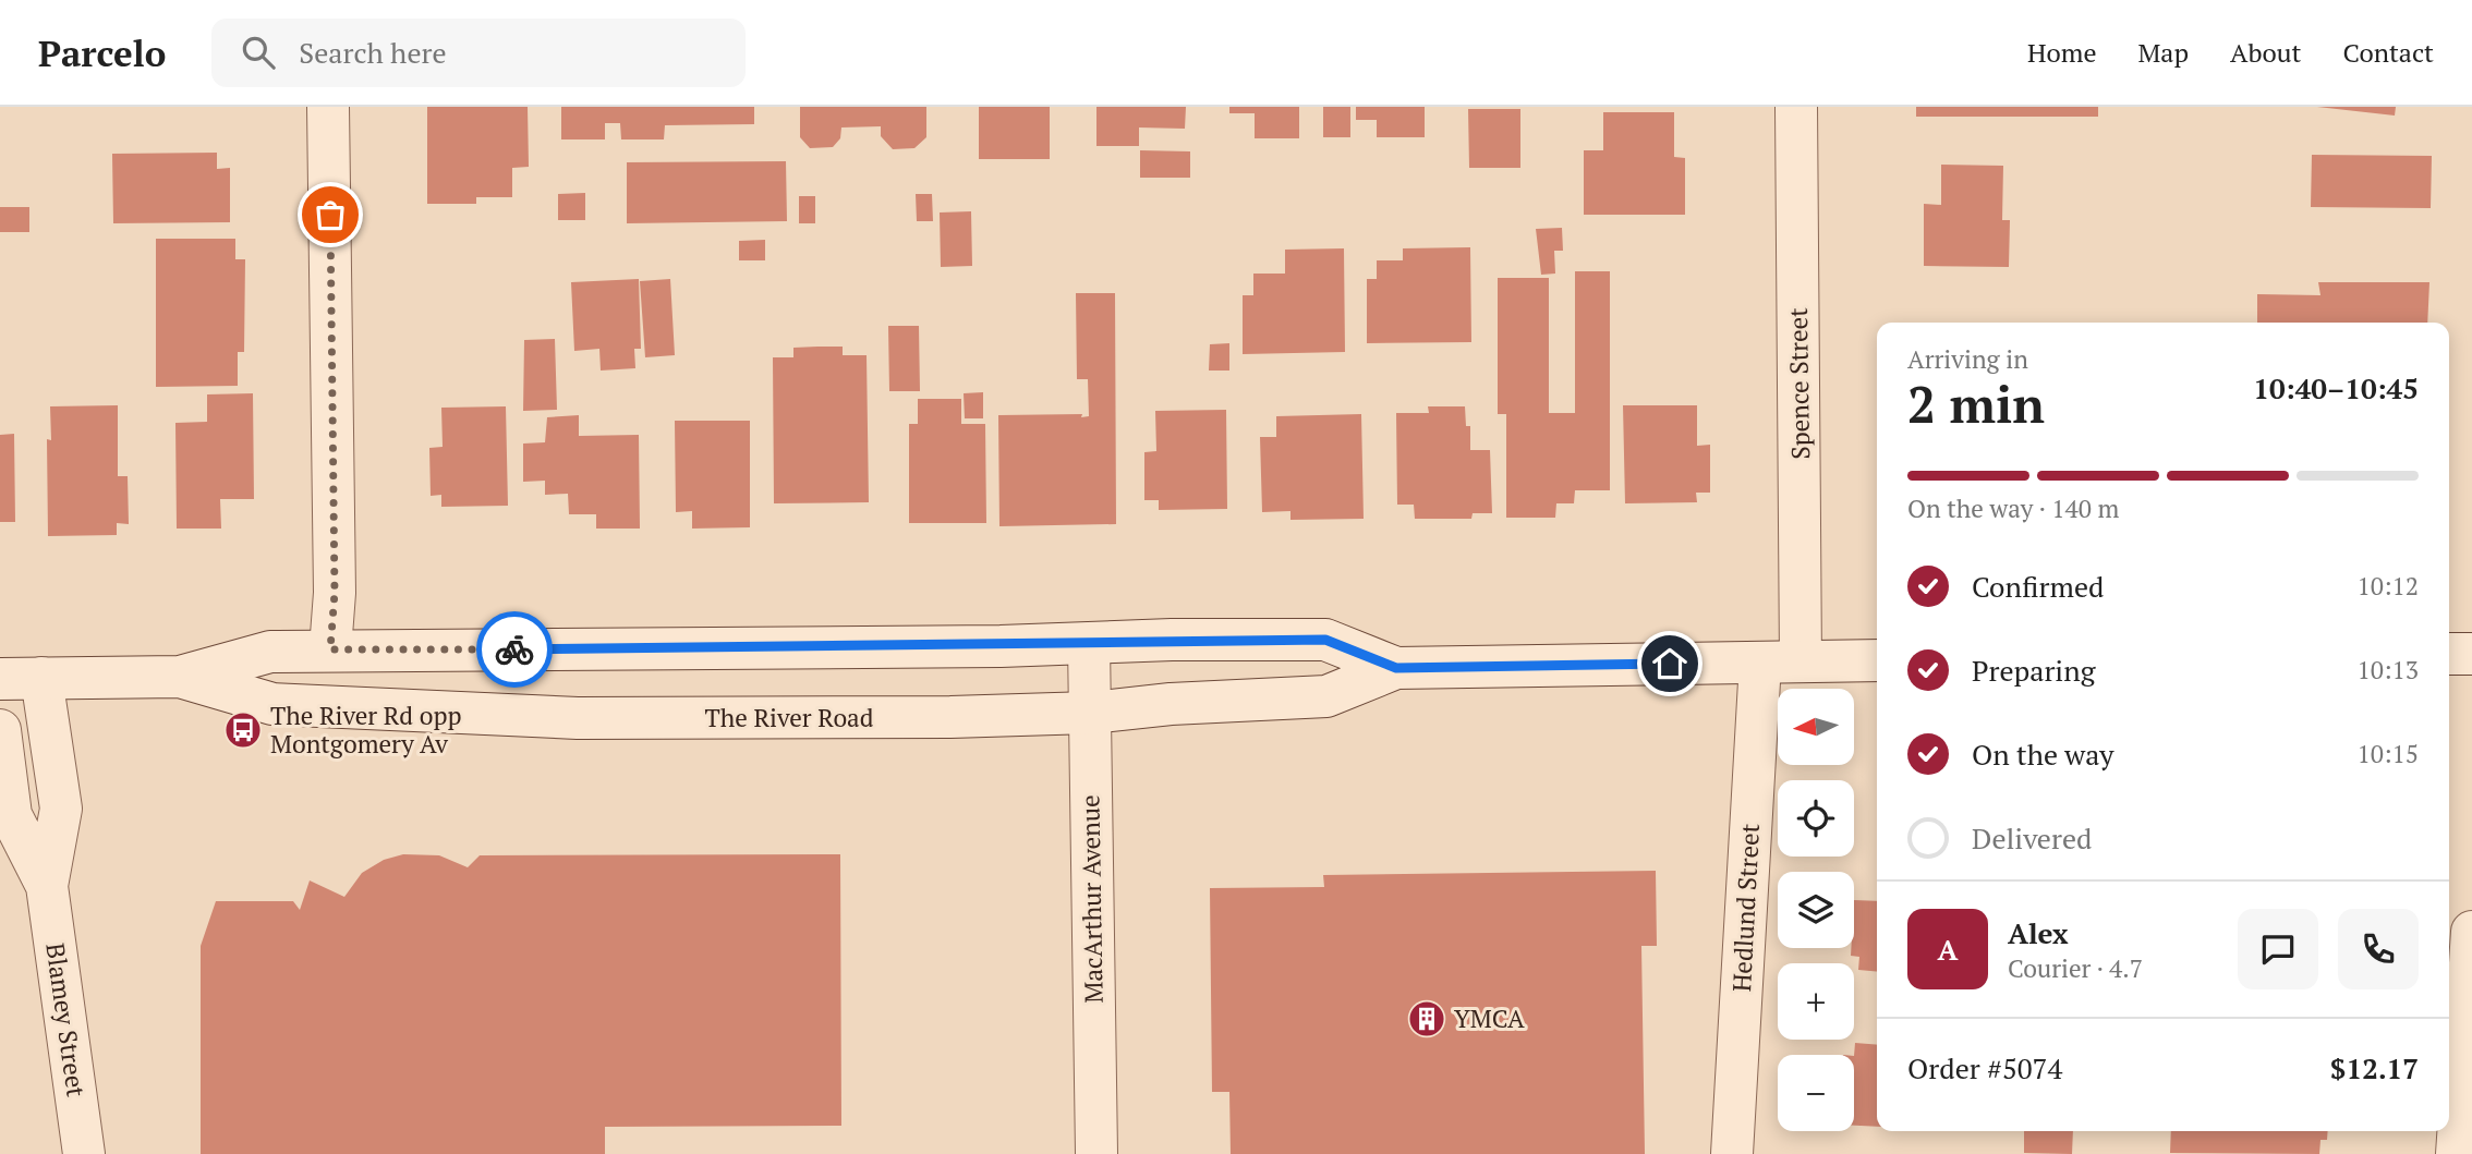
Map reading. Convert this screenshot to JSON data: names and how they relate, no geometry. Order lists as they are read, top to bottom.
{
  "streets": {
    "main road": [
      "Spence Street",
      "The River Road",
      "MacArthur Avenue",
      "Hedlund Street",
      "Blamey Street"
    ]
  },
  "crossings": [
    ["Spence Street", "The River Road"],
    ["Spence Street", "Hedlund Street"],
    ["The River Road", "MacArthur Avenue"],
    ["The River Road", "Hedlund Street"],
    ["The River Road", "Blamey Street"]
  ],
  "places": {
    "bus stop": ["The River Rd opp Montgomery Av"],
    "building": ["YMCA"]
  },
  "north": "left",
  "page": {
    "header": "Parcelo",
    "search": "Search here",
    "nav": [
      "Home",
      "Map",
      "About",
      "Contact"
    ],
    "heading": ["2 min", "Arriving in", "10:40–10:45"],
    "panel": [
      "Alex",
      "Courier · 4.7",
      "Order #5074",
      "$12.17"
    ],
    "bar": "On the way · 140 m",
    "list": [
      ["Confirmed", "10:12"],
      ["Preparing", "10:13"],
      ["On the way", "10:15"],
      "Delivered"
    ],
    "map_buttons": ["+", "−"],
    "round": "A"
  }
}
